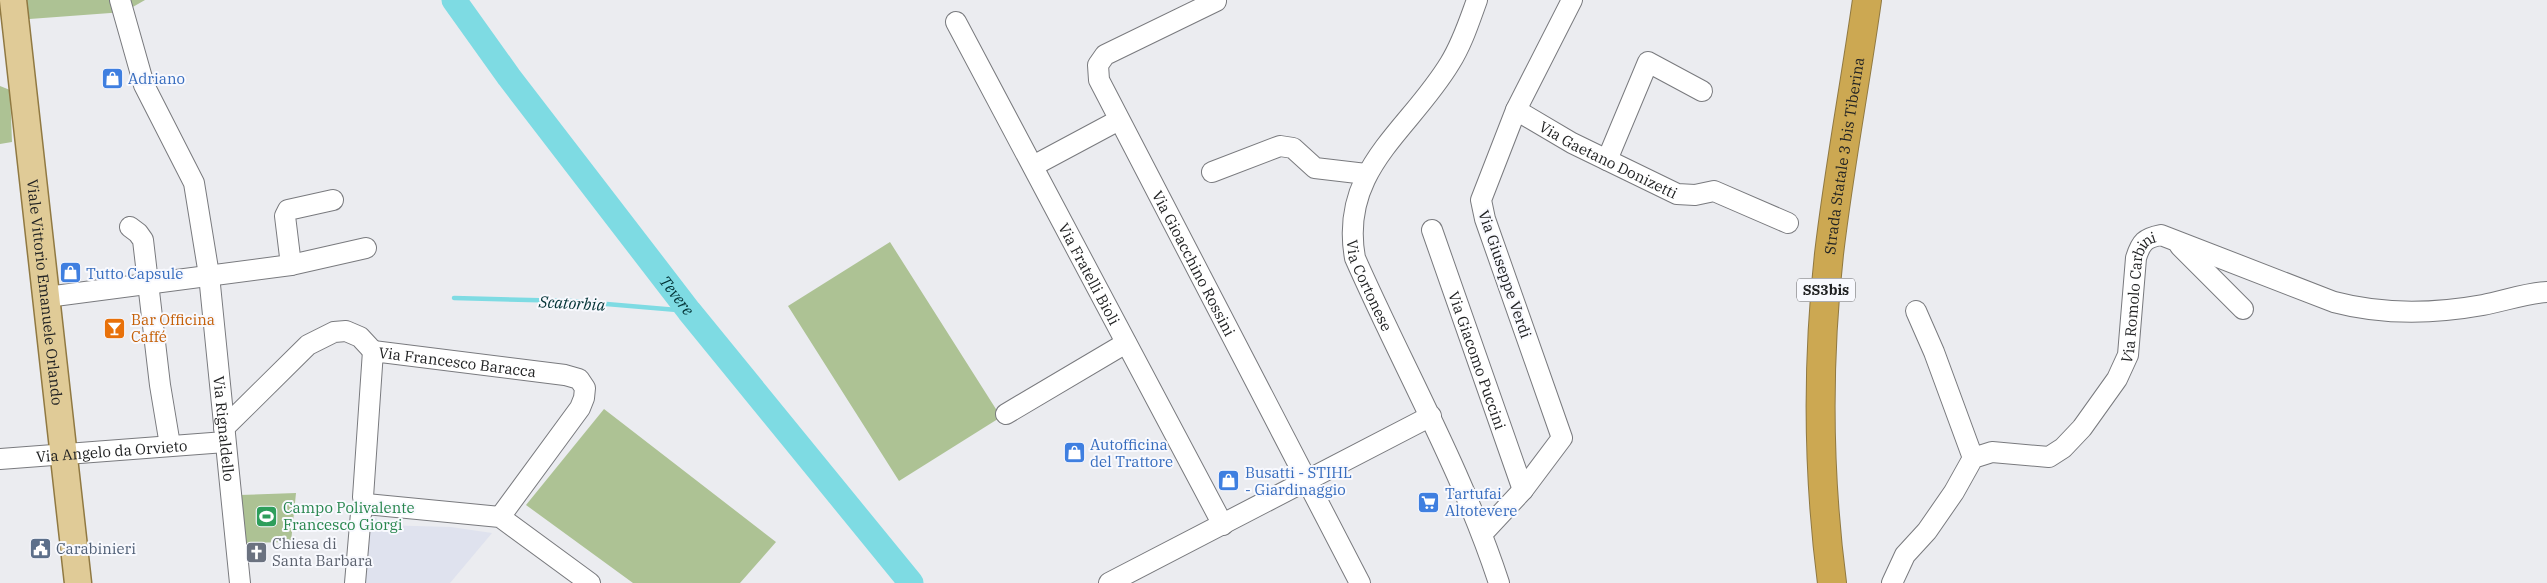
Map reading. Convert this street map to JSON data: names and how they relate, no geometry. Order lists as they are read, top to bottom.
{
  "streets": {
    "highway": ["Strada Statale 3 bis Tiberina", "SS3bis"],
    "main road": ["Viale Vittorio Emanuele Orlando"],
    "street": [
      "Via Gaetano Donizetti",
      "Via Gioacchino Rossini",
      "Via Fratelli Bioli",
      "Via Giuseppe Verdi",
      "Via Cortonese",
      "Via Romolo Carbini",
      "Via Giacomo Puccini",
      "Via Francesco Baracca",
      "Via Rignaldello",
      "Via Angelo da Orvieto"
    ]
  },
  "crossings": [
    ["Via Gaetano Donizetti", "Via Giuseppe Verdi"],
    ["Via Giuseppe Verdi", "Via Cortonese"],
    ["Via Giuseppe Verdi", "Via Giacomo Puccini"],
    ["Viale Vittorio Emanuele Orlando", "Via Angelo da Orvieto"],
    ["Via Rignaldello", "Via Angelo da Orvieto"]
  ],
  "water": ["Tevere", "Scatorbia"],
  "places": {
    "shop": [
      "Adriano",
      "Tutto Capsule",
      "Autofficina del Trattore",
      "Busatti - STIHL - Giardinaggio"
    ],
    "bar": ["Bar Officina Caffé"],
    "supermarket": ["Tartufai Altotevere"],
    "sports": ["Campo Polivalente Francesco Giorgi"],
    "public building": ["Carabinieri"],
    "church": ["Chiesa di Santa Barbara"]
  }
}
